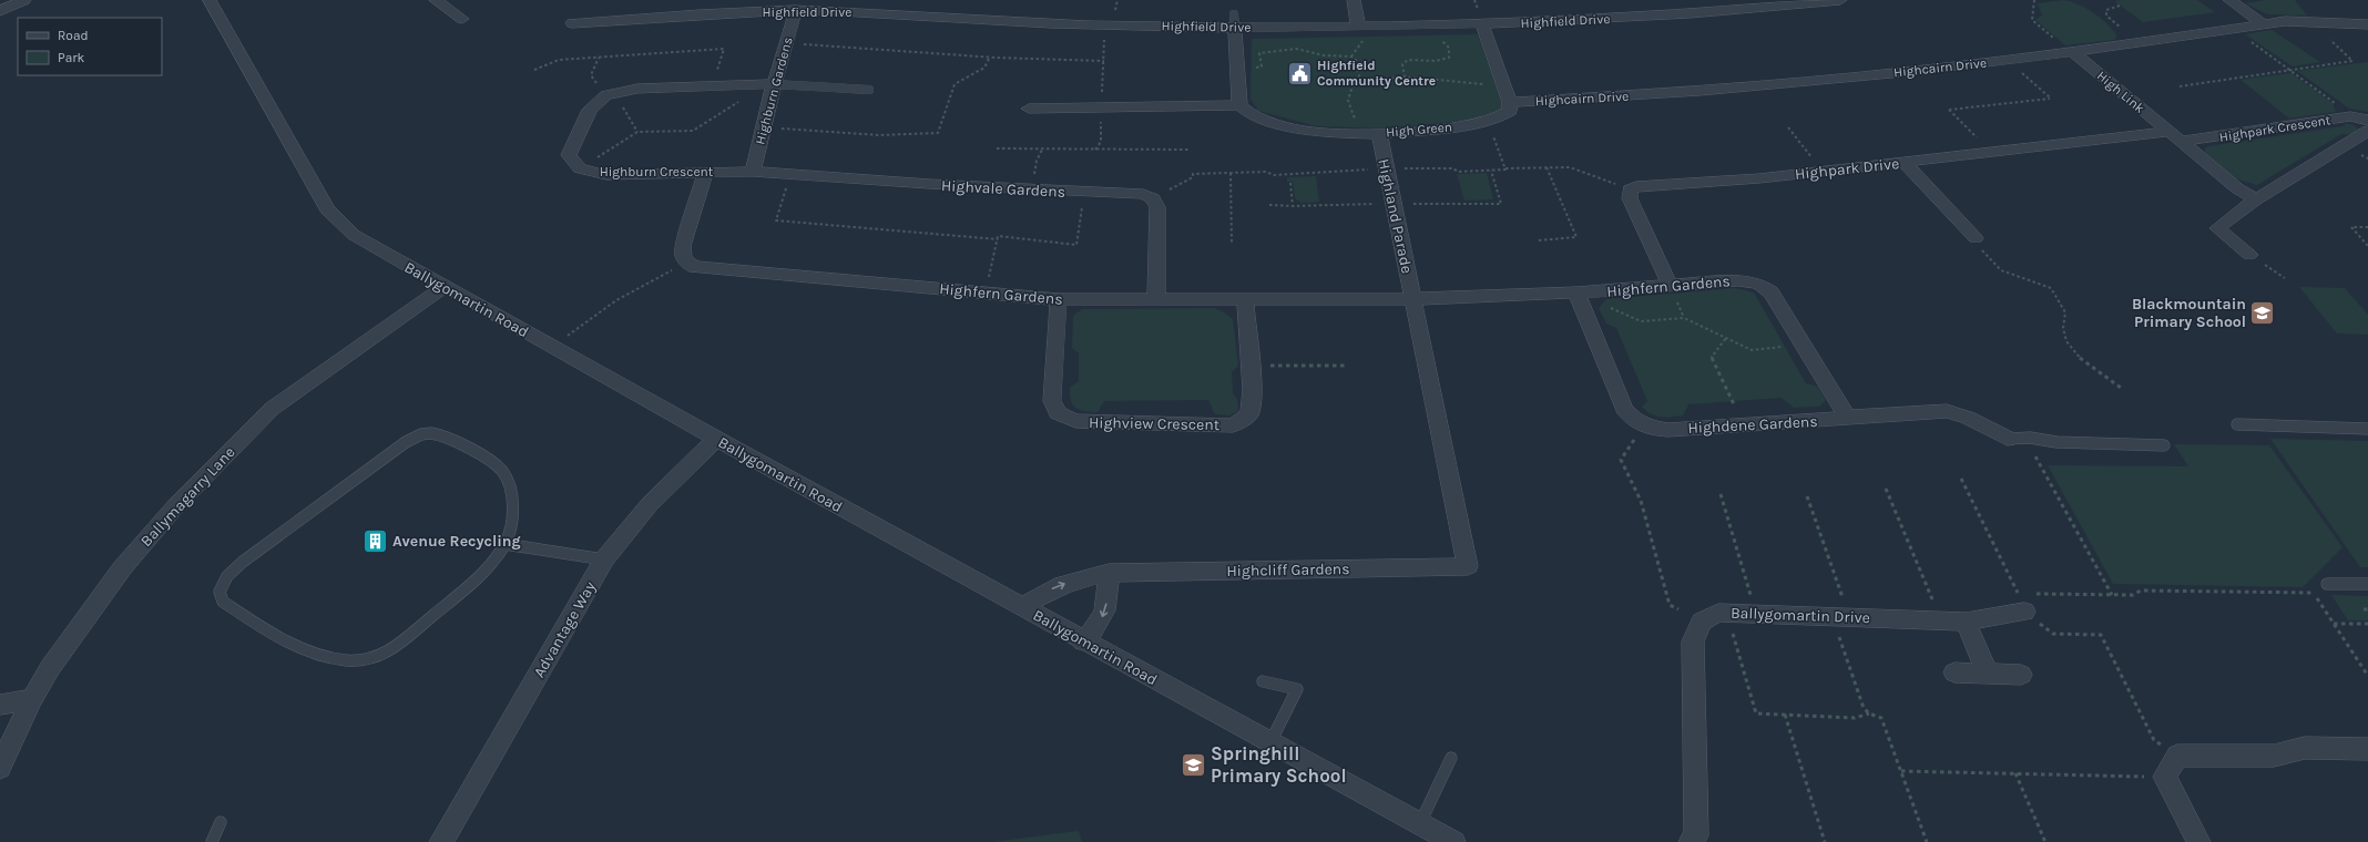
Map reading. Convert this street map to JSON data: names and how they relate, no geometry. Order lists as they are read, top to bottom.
{
  "streets": {
    "street": [
      "Highfield Drive",
      "Highcairn Drive",
      "Highburn Gardens",
      "High Link",
      "Highpark Crescent",
      "High Green",
      "Highpark Drive",
      "Highburn Crescent",
      "Highvale Gardens",
      "Highland Parade",
      "Highfern Gardens",
      "Ballygomartin Road",
      "Highview Crescent",
      "Highdene Gardens",
      "Ballymagarry Lane",
      "Highcliff Gardens",
      "Ballygomartin Drive",
      "Advantage Way"
    ]
  },
  "crossings": [
    ["Highfield Drive", "Highburn Gardens"],
    ["Highcairn Drive", "High Link"],
    ["Highcairn Drive", "High Green"],
    ["Highburn Gardens", "Highburn Crescent"],
    ["Highburn Gardens", "Highvale Gardens"],
    ["High Link", "Highpark Crescent"],
    ["High Link", "Highpark Drive"],
    ["Highpark Crescent", "Highpark Drive"],
    ["High Green", "Highland Parade"],
    ["Highburn Crescent", "Highvale Gardens"],
    ["Highburn Crescent", "Highfern Gardens"],
    ["Highland Parade", "Highfern Gardens"],
    ["Highland Parade", "Highcliff Gardens"],
    ["Highfern Gardens", "Highview Crescent"],
    ["Highfern Gardens", "Highdene Gardens"],
    ["Highfern Gardens", "Highcliff Gardens"],
    ["Ballygomartin Road", "Ballymagarry Lane"],
    ["Ballygomartin Road", "Highcliff Gardens"],
    ["Ballygomartin Road", "Advantage Way"]
  ],
  "places": {
    "public building": ["Highfield Community Centre"],
    "school or university": ["Blackmountain Primary School", "Springhill Primary School"],
    "building": ["Avenue Recycling"]
  },
  "legend": ["Road", "Park"]
}
